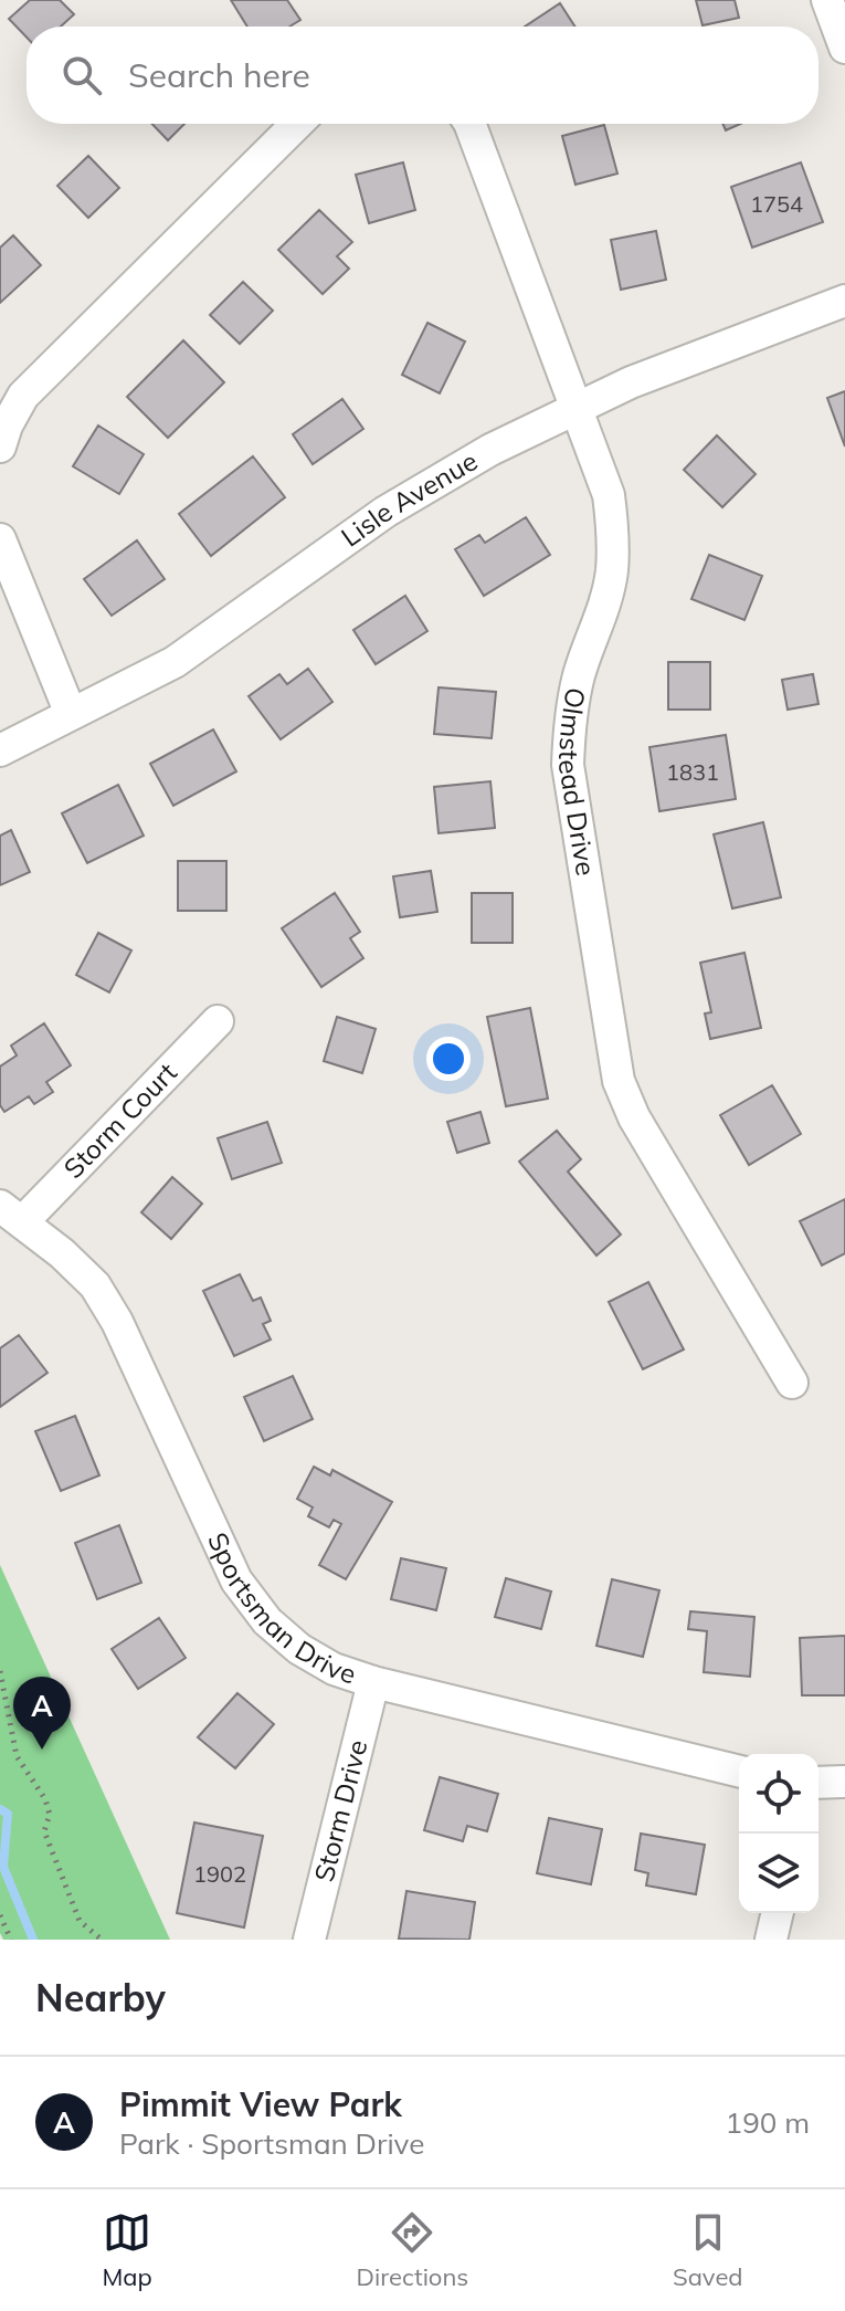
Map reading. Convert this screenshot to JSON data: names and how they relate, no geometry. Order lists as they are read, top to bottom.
{
  "streets": {
    "street": [
      "Lisle Avenue",
      "Olmstead Drive",
      "Storm Court",
      "Sportsman Drive",
      "Storm Drive"
    ]
  },
  "crossings": [
    ["Lisle Avenue", "Olmstead Drive"],
    ["Storm Court", "Sportsman Drive"],
    ["Sportsman Drive", "Storm Drive"]
  ],
  "house_numbers": ["1754", "1831", "1902"],
  "page": {
    "search": "Search here",
    "pins": "A",
    "heading": "Nearby",
    "list": [
      {
        "mark": "A",
        "name": "Pimmit View Park",
        "note": "Park · Sportsman Drive",
        "value": "190 m"
      }
    ],
    "nav": ["Map", "Directions", "Saved"]
  }
}
